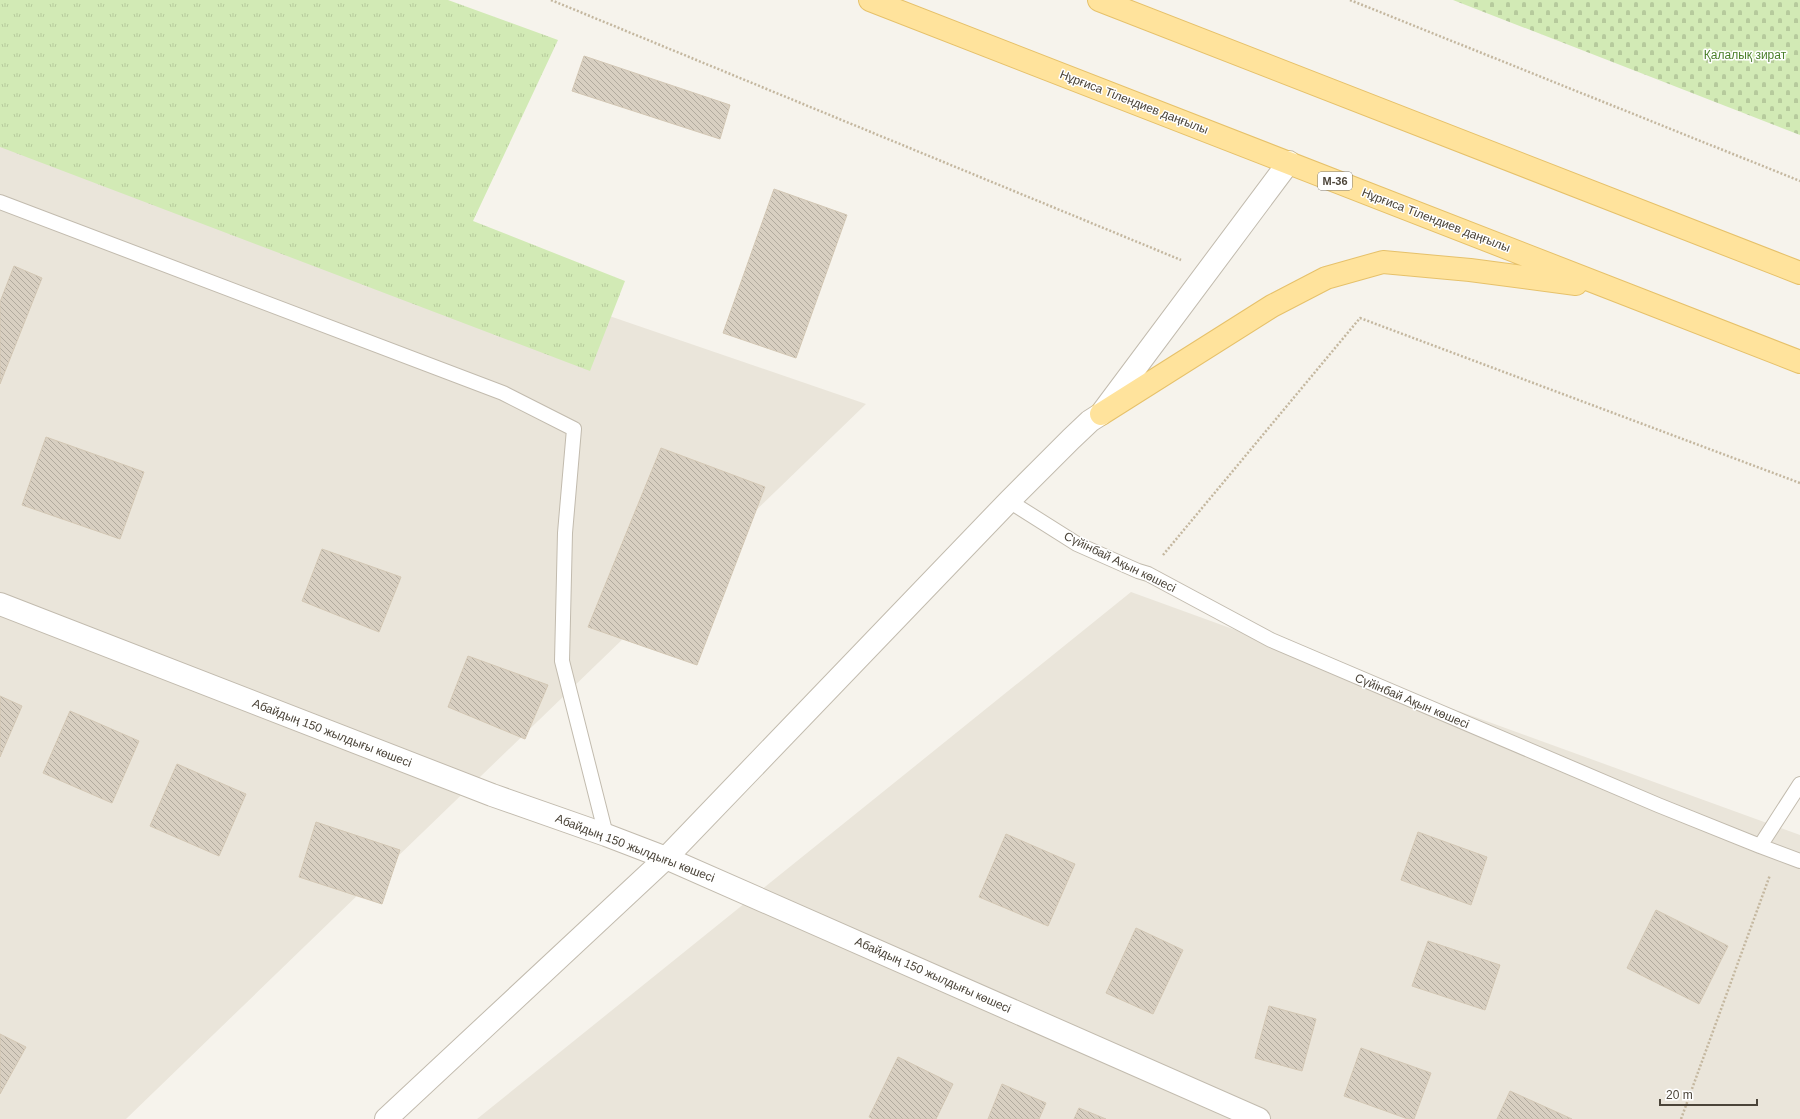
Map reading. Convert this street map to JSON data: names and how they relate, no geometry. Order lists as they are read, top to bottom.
{
  "streets": {
    "main road": ["Нұрғиса Тілендиев даңғылы", "M-36"],
    "street": ["Абайдың 150 жылдығы көшесі"],
    "lane": ["Сүйінбай Ақын көшесі"]
  },
  "parks": ["Қалалық зират"],
  "scale_bar": "20 m"
}
